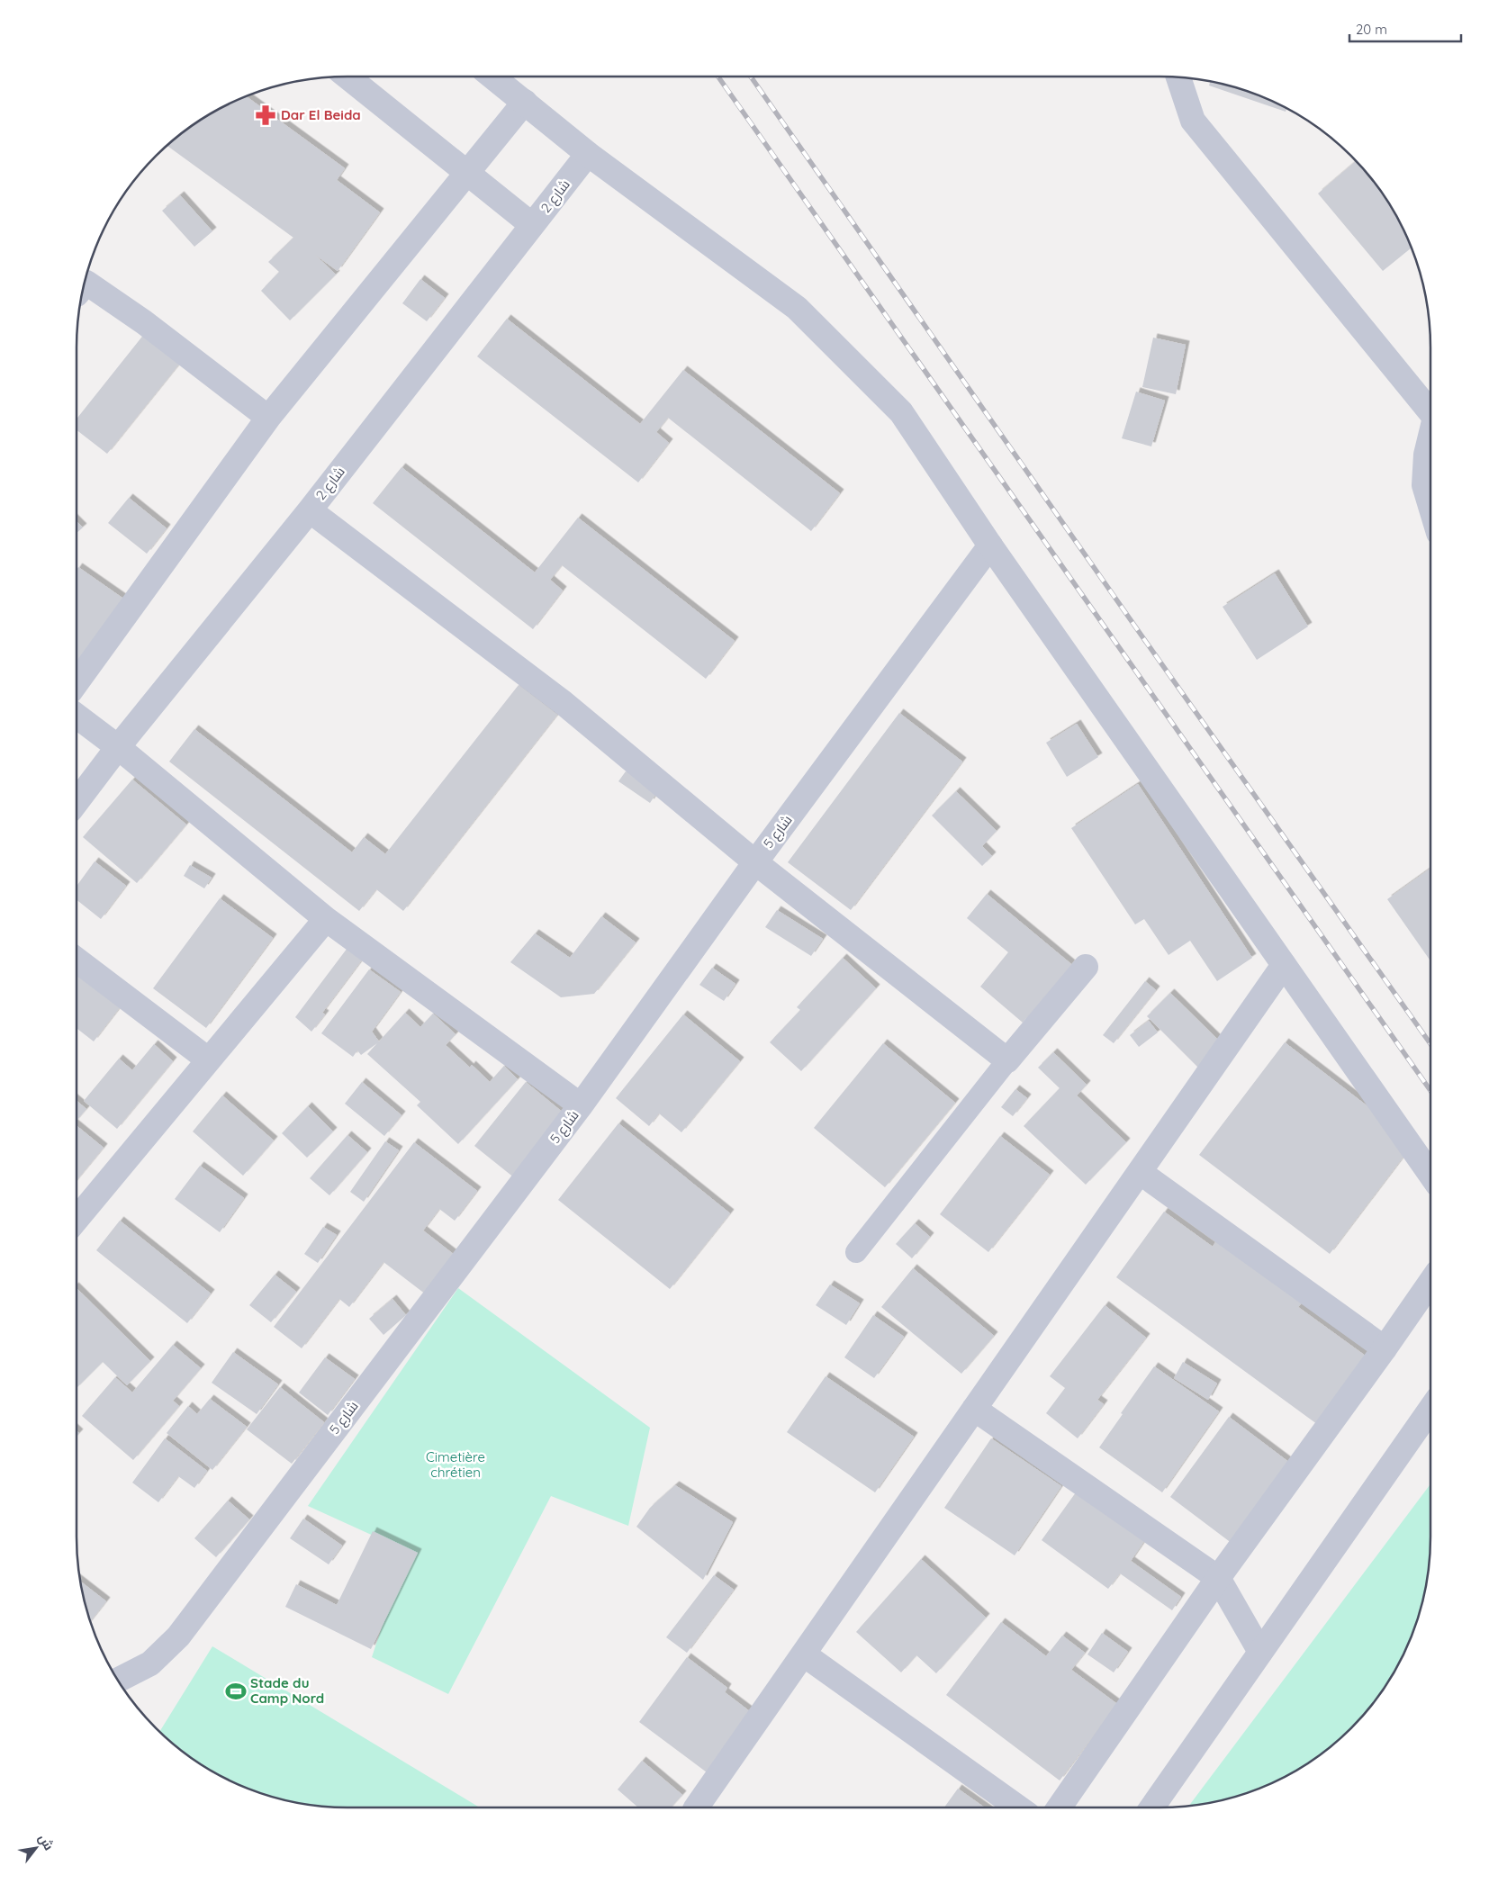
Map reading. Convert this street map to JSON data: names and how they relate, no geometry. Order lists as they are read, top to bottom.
{
  "streets": {
    "street": ["شارع 2", "شارع 5"]
  },
  "parks": ["Cimetière chrétien"],
  "places": {
    "pharmacy": ["Dar El Beida"],
    "sports": ["Stade du Camp Nord"]
  },
  "scale_bar": "20 m",
  "north": "top right"
}
